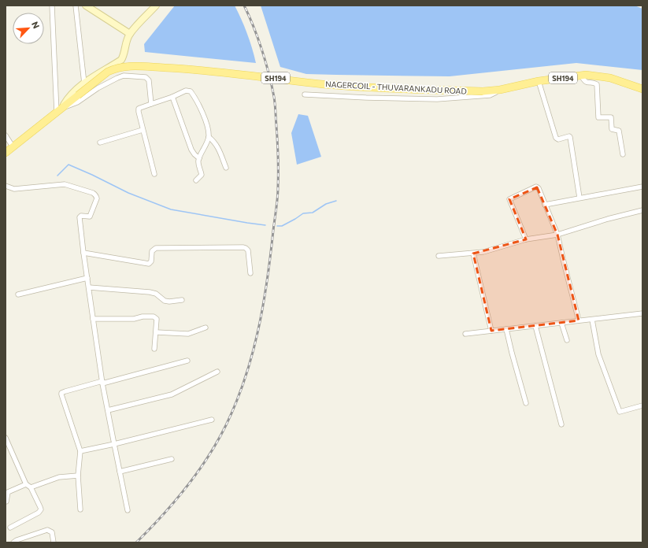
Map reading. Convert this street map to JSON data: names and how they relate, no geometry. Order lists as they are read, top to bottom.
{
  "streets": {
    "main road": ["SH194", "NAGERCOIL - THUVARANKADU ROAD"]
  },
  "north": "top right"
}
